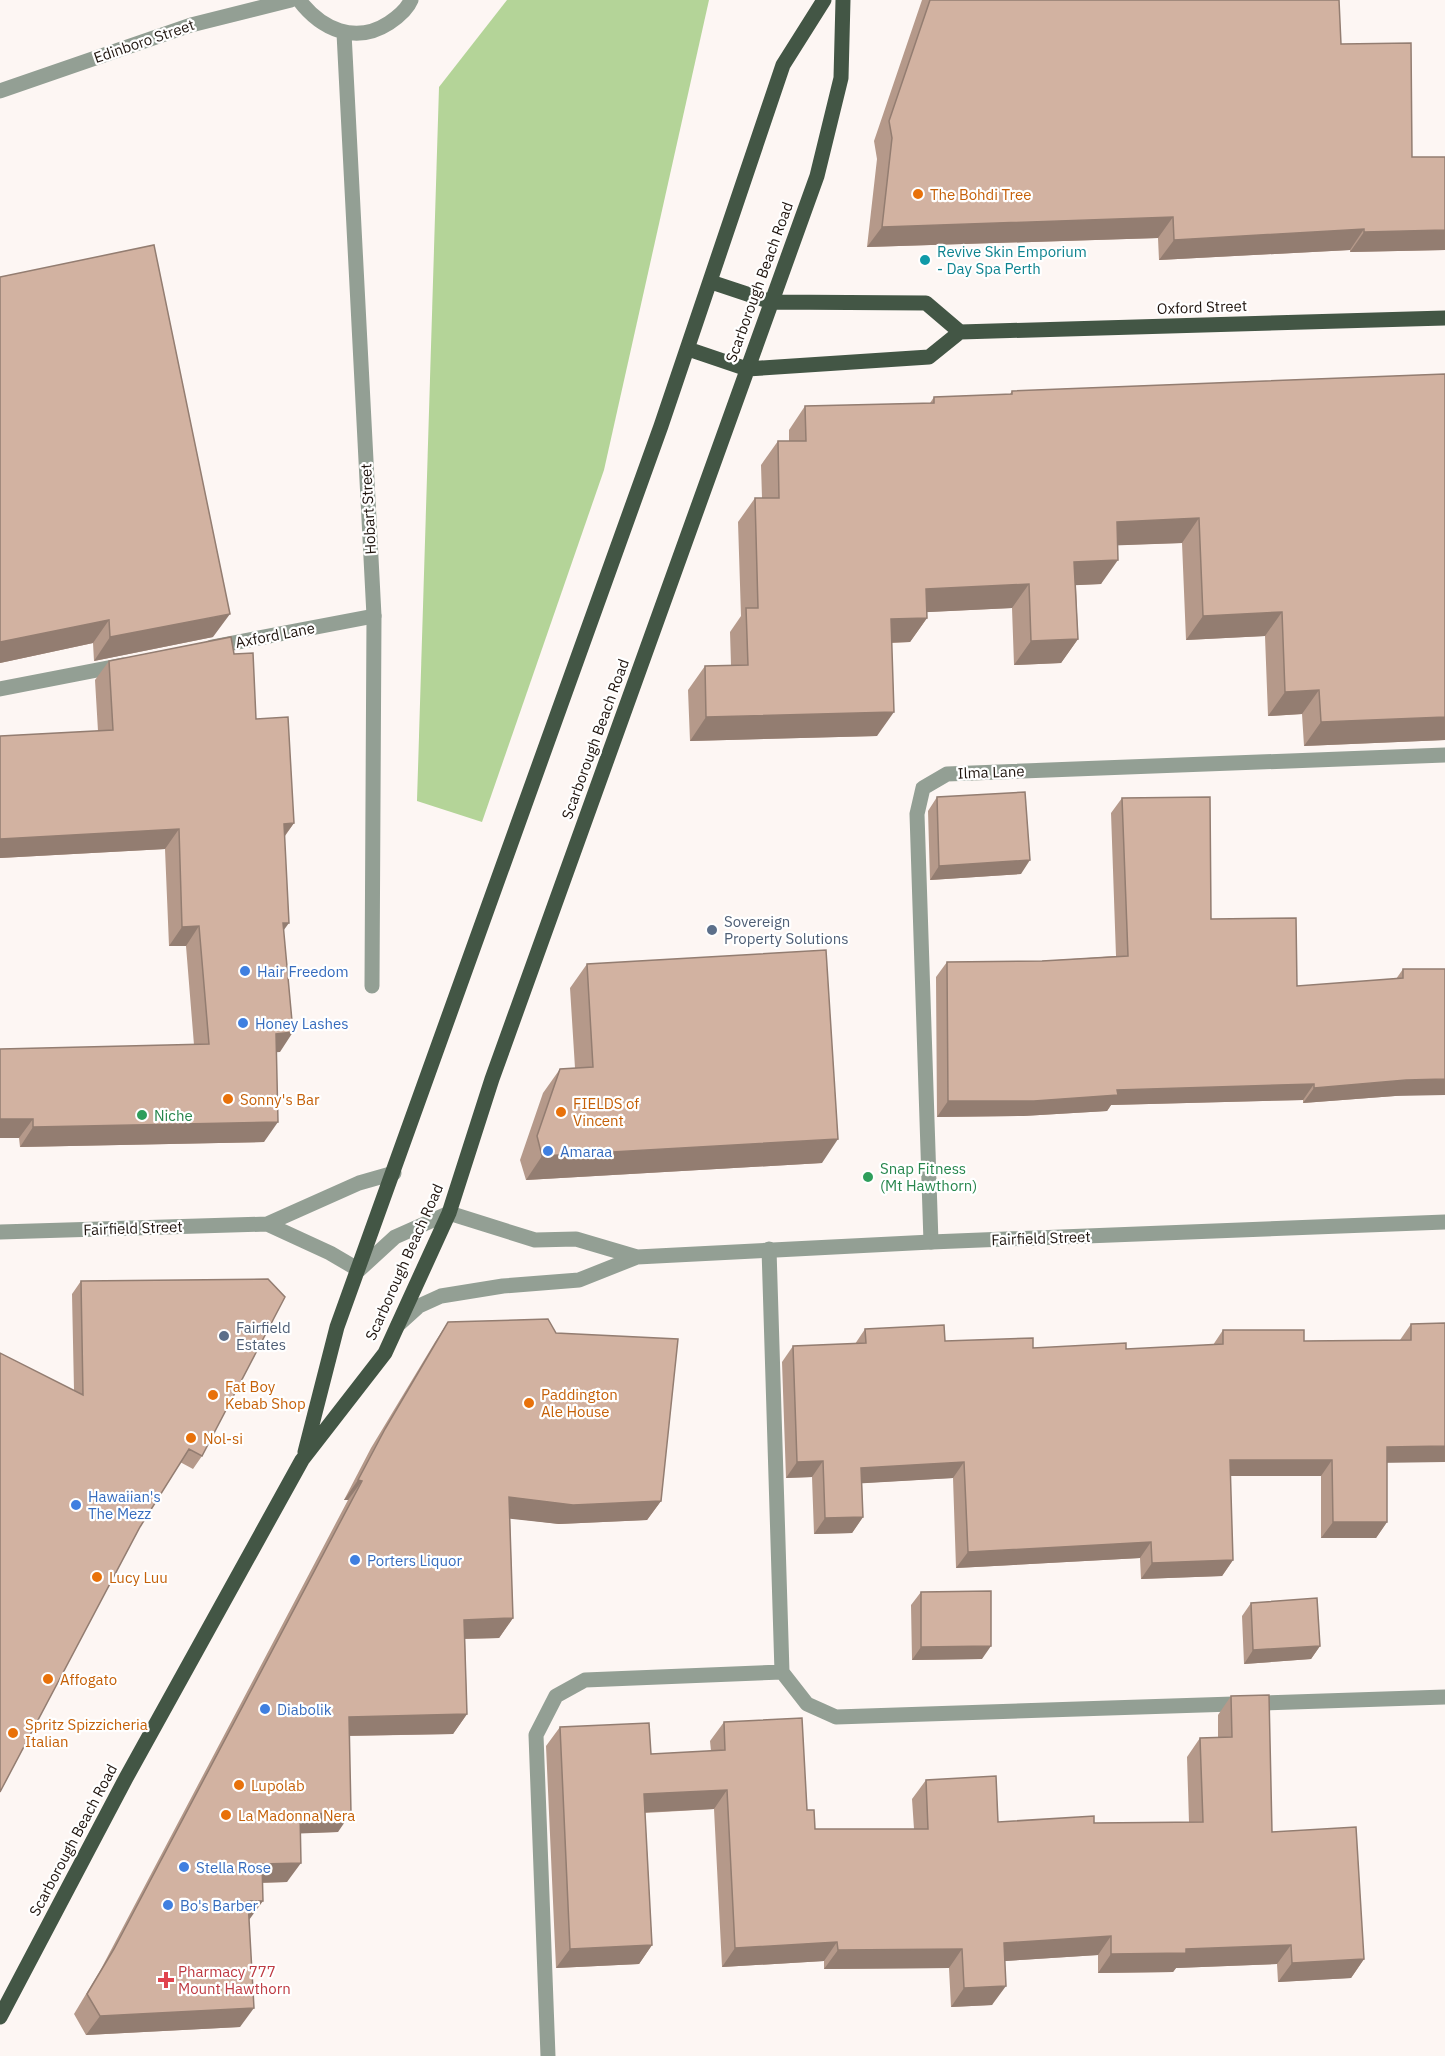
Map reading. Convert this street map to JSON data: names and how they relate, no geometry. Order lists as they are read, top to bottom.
{
  "streets": {
    "main road": ["Scarborough Beach Road", "Oxford Street"],
    "street": [
      "Edinboro Street",
      "Hobart Street",
      "Axford Lane",
      "Ilma Lane",
      "Fairfield Street"
    ]
  },
  "crossings": [
    ["Scarborough Beach Road", "Fairfield Street"],
    ["Hobart Street", "Axford Lane"],
    ["Ilma Lane", "Fairfield Street"]
  ],
  "places": {
    "other": [
      "The Bohdi Tree",
      "Revive Skin Emporium - Day Spa Perth",
      "Sovereign Property Solutions",
      "Hair Freedom",
      "Honey Lashes",
      "Sonny's Bar",
      "FIELDS of Vincent",
      "Niche",
      "Amaraa",
      "Snap Fitness (Mt Hawthorn)",
      "Fairfield Estates",
      "Fat Boy Kebab Shop",
      "Paddington Ale House",
      "Nol-si",
      "Hawaiian's The Mezz",
      "Porters Liquor",
      "Lucy Luu",
      "Affogato",
      "Diabolik",
      "Spritz Spizzicheria Italian",
      "Lupolab",
      "La Madonna Nera",
      "Stella Rose",
      "Bo's Barber"
    ],
    "health": ["Pharmacy 777 Mount Hawthorn"]
  }
}
